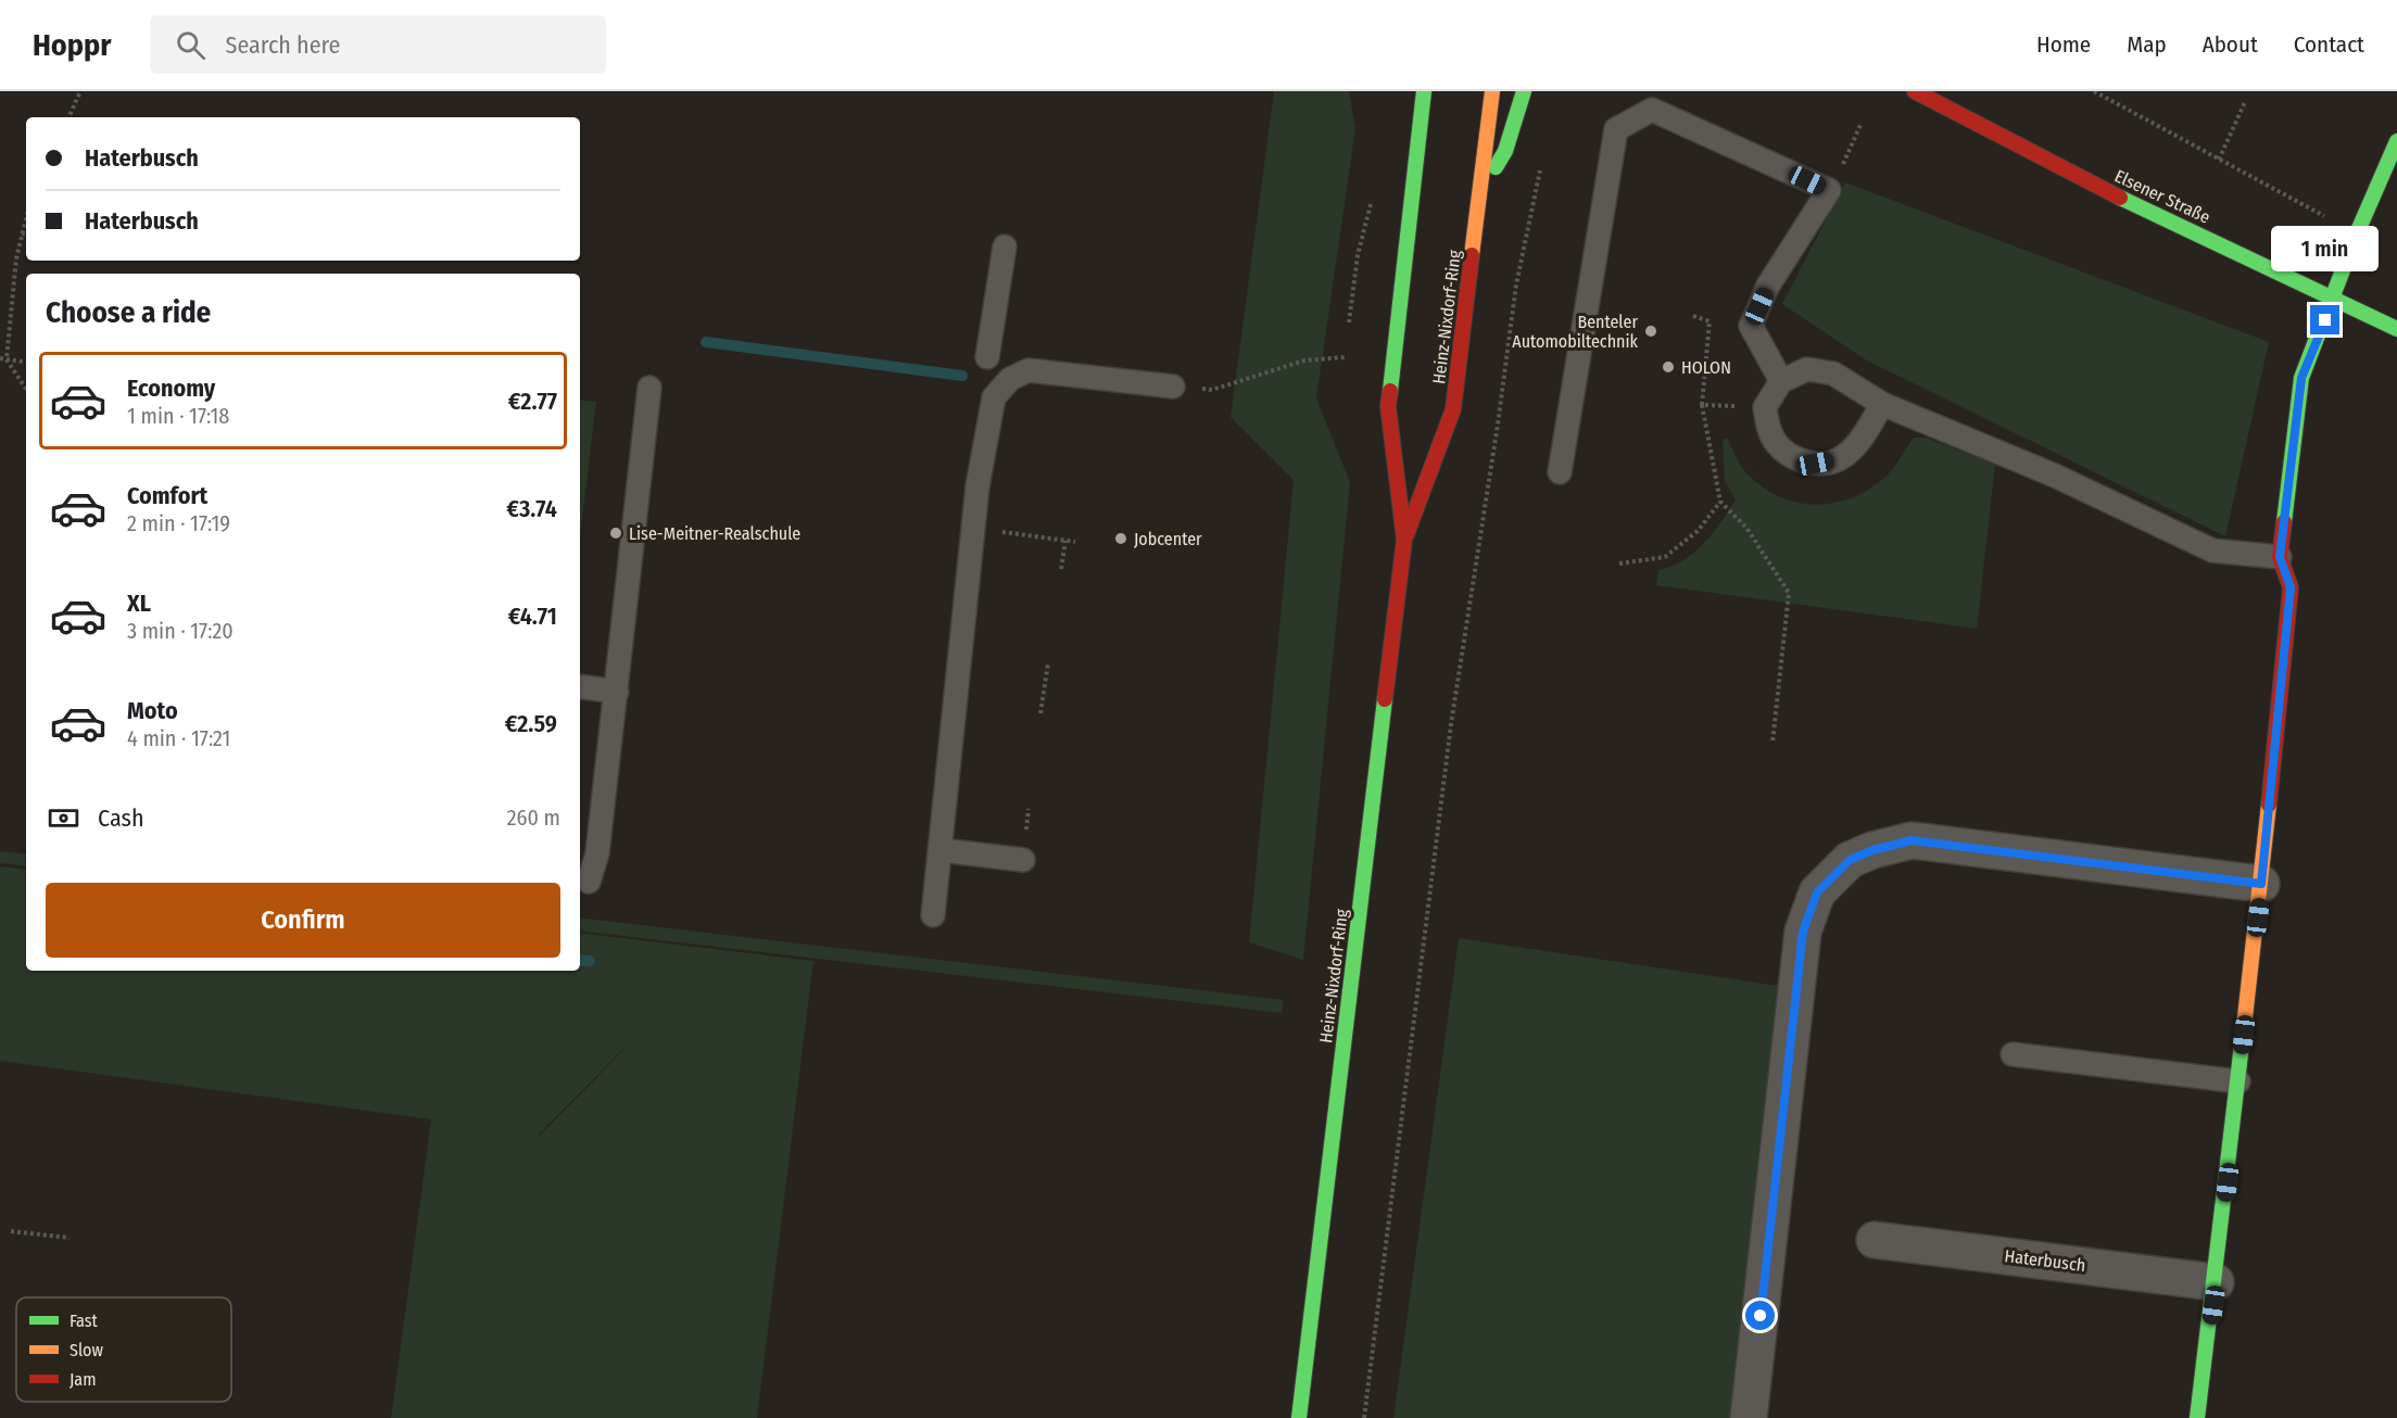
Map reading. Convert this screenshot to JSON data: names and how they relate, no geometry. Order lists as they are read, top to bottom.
{
  "streets": {
    "street": ["Elsener Straße", "Heinz-Nixdorf-Ring", "Haterbusch"]
  },
  "places": [
    "Benteler Automobiltechnik",
    "HOLON",
    "Lise-Meitner-Realschule",
    "Jobcenter"
  ],
  "legend": ["Fast", "Slow", "Jam"],
  "page": {
    "header": "Hoppr",
    "search": "Search here",
    "nav": [
      "Home",
      "Map",
      "About",
      "Contact"
    ],
    "banner": ["Haterbusch", "Haterbusch"],
    "bubble": "1 min",
    "heading": "Choose a ride",
    "list": [
      {
        "name": "Economy",
        "note": "1 min · 17:18",
        "value": "€2.77"
      },
      {
        "name": "Comfort",
        "note": "2 min · 17:19",
        "value": "€3.74"
      },
      {
        "name": "XL",
        "note": "3 min · 17:20",
        "value": "€4.71"
      },
      {
        "name": "Moto",
        "note": "4 min · 17:21",
        "value": "€2.59"
      }
    ],
    "pay": ["Cash", "260 m"],
    "buttons": "Confirm"
  }
}
